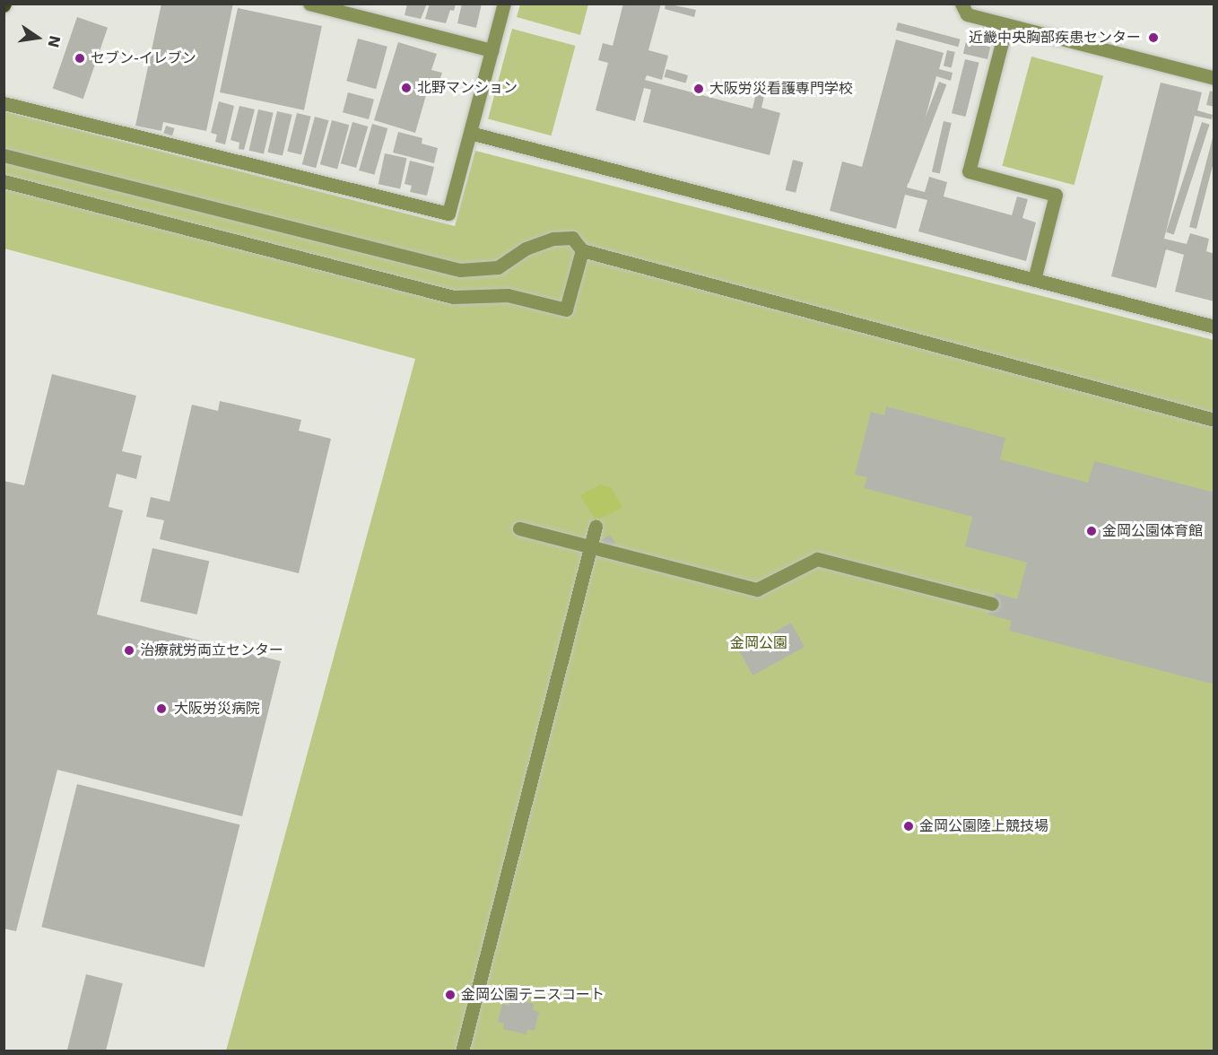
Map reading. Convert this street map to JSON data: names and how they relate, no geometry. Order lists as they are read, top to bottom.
{
  "parks": ["金岡公園"],
  "places": [
    "近畿中央胸部疾患センター",
    "セブン-イレブン",
    "北野マンション",
    "大阪労災看護専門学校",
    "金岡公園体育館",
    "治療就労両立センター",
    "大阪労災病院",
    "金岡公園陸上競技場",
    "金岡公園テニスコート"
  ],
  "north": "right"
}
